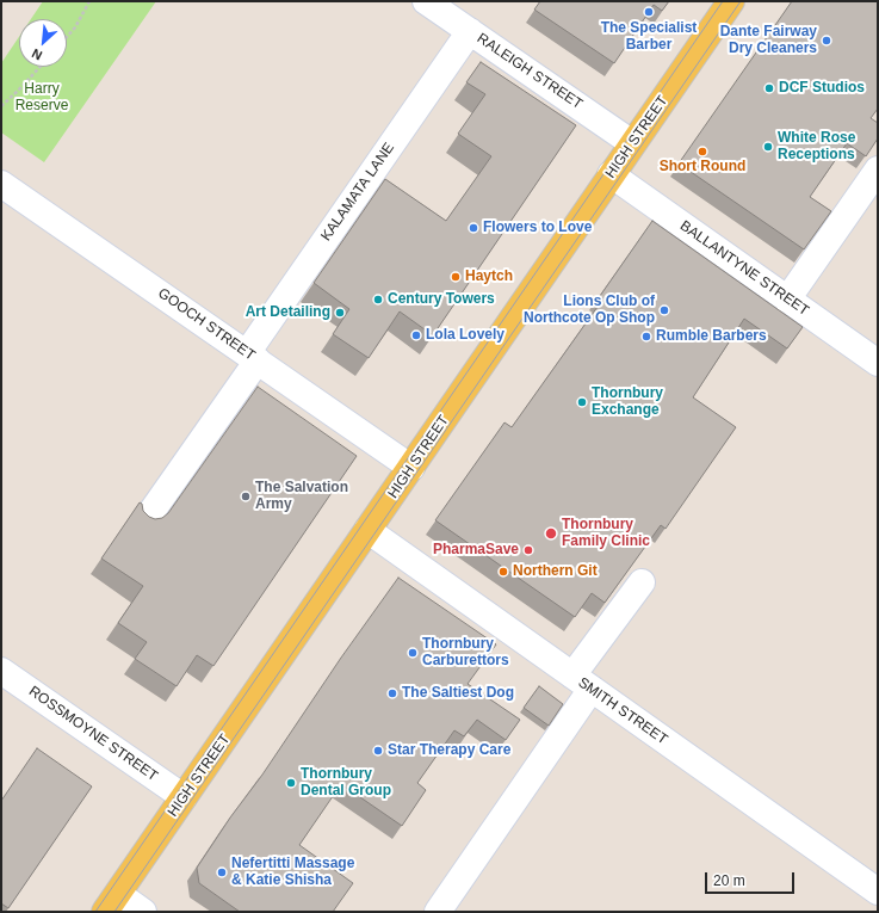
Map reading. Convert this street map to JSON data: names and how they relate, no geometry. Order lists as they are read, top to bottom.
{
  "streets": {
    "main road": ["HIGH STREET"],
    "street": [
      "RALEIGH STREET",
      "KALAMATA LANE",
      "BALLANTYNE STREET",
      "GOOCH STREET",
      "SMITH STREET",
      "ROSSMOYNE STREET"
    ]
  },
  "crossings": [
    ["RALEIGH STREET", "HIGH STREET"],
    ["RALEIGH STREET", "KALAMATA LANE"],
    ["HIGH STREET", "BALLANTYNE STREET"],
    ["HIGH STREET", "GOOCH STREET"],
    ["HIGH STREET", "SMITH STREET"],
    ["HIGH STREET", "ROSSMOYNE STREET"],
    ["KALAMATA LANE", "GOOCH STREET"]
  ],
  "parks": ["Harry Reserve"],
  "places": [
    "The Specialist Barber",
    "Dante Fairway Dry Cleaners",
    "DCF Studios",
    "White Rose Receptions",
    "Short Round",
    "Flowers to Love",
    "Haytch",
    "Century Towers",
    "Lions Club of Northcote Op Shop",
    "Art Detailing",
    "Lola Lovely",
    "Rumble Barbers",
    "Thornbury Exchange",
    "The Salvation Army",
    "Thornbury Family Clinic",
    "PharmaSave",
    "Northern Git",
    "Thornbury Carburettors",
    "The Saltiest Dog",
    "Star Therapy Care",
    "Thornbury Dental Group",
    "Nefertitti Massage & Katie Shisha"
  ],
  "scale_bar": "20 m",
  "north": "bottom left"
}
